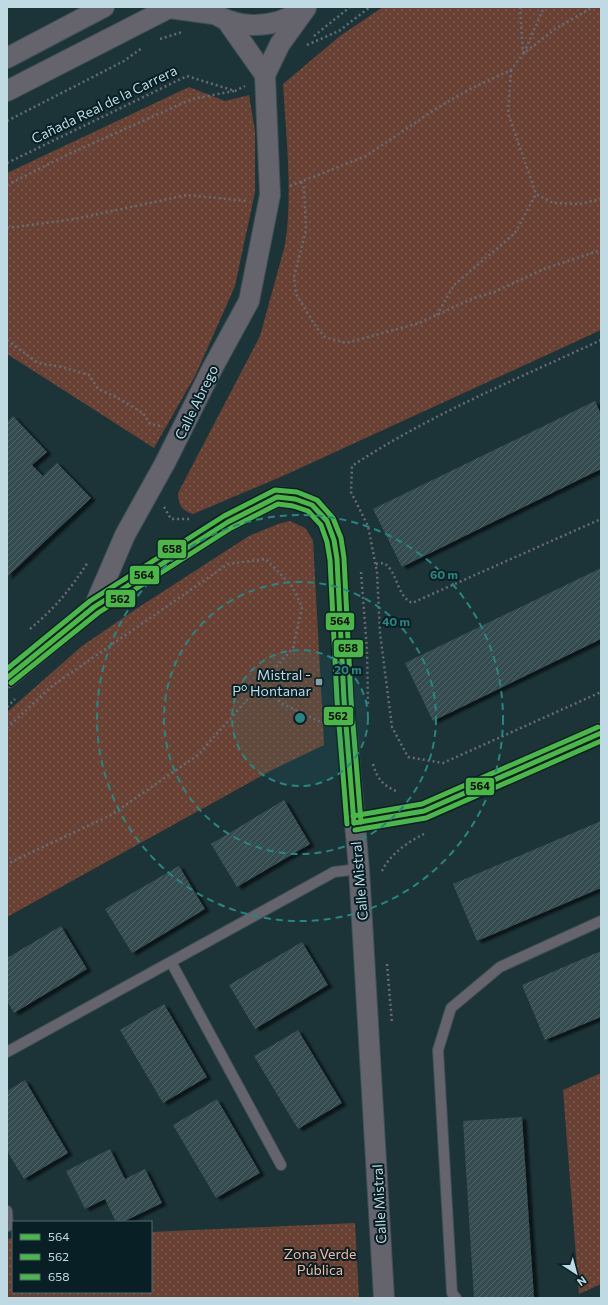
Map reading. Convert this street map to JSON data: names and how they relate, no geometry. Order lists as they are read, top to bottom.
{
  "streets": {
    "street": ["Calle Abrego", "Calle Mistral"],
    "path": ["Cañada Real de la Carrera"]
  },
  "crossings": [
    ["Calle Abrego", "Calle Mistral"]
  ],
  "parks": ["Zona Verde Pública"],
  "places": {
    "transit": ["Mistral - Pº Hontanar"]
  },
  "lines": ["transit line 658", "transit line 564", "transit line 562"],
  "legend": ["564", "562", "658"],
  "north": "bottom right",
  "rings": ["60 m", "40 m", "20 m"]
}
